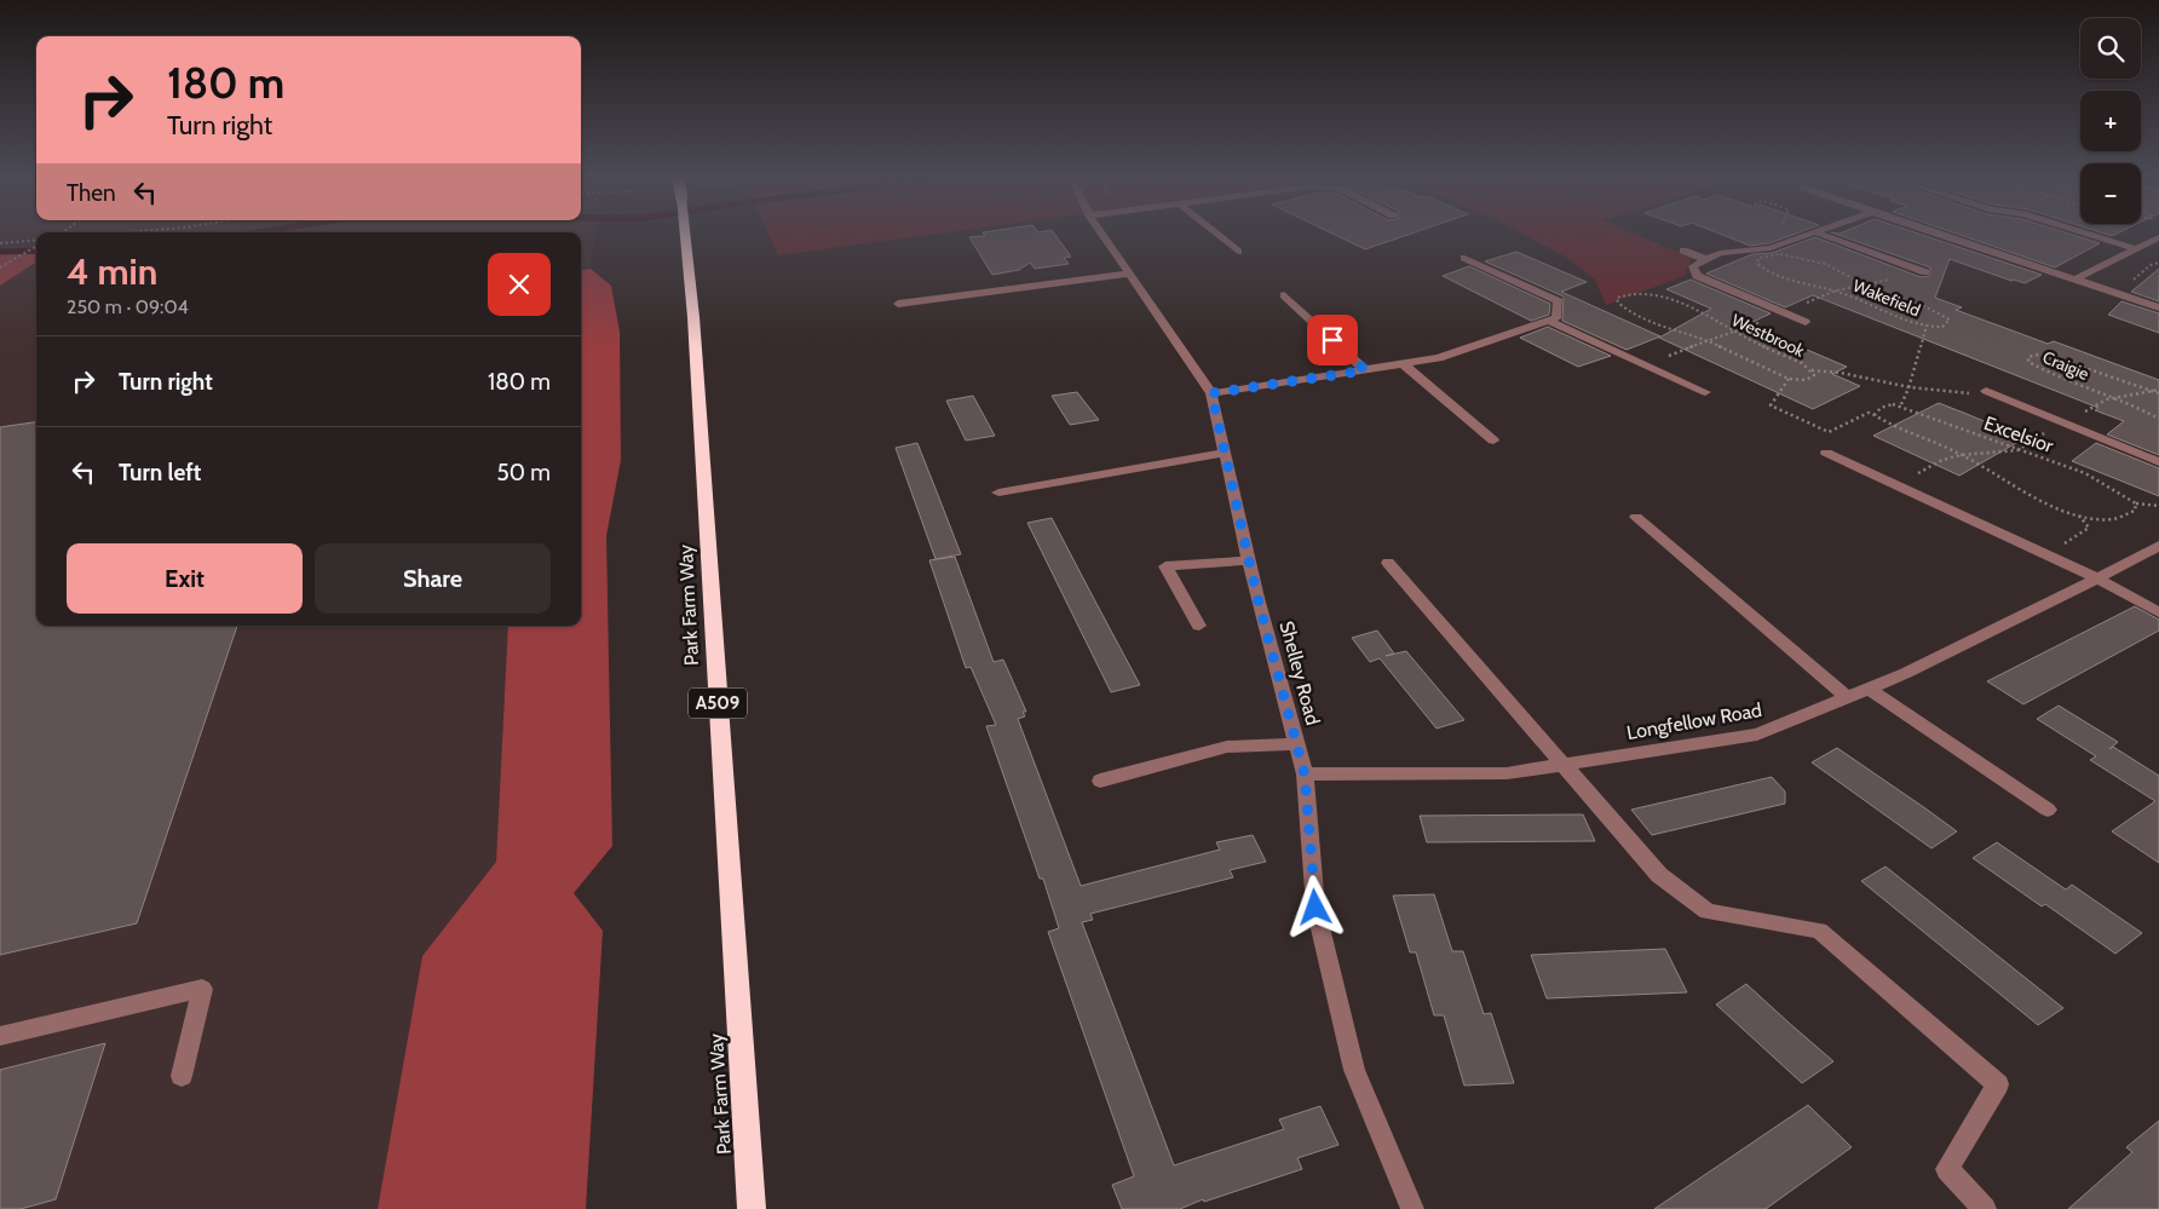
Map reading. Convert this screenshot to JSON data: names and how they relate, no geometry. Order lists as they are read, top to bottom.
{
  "streets": {
    "highway": ["Park Farm Way", "A509"],
    "street": ["Shelley Road", "Longfellow Road"],
    "path": [
      "Wakefield",
      "Westbrook",
      "Craigie",
      "Excelsior"
    ]
  },
  "crossings": [
    ["Shelley Road", "Longfellow Road"]
  ],
  "page": {
    "map_buttons": ["+", "−"],
    "turn": ["180 m", "Turn right"],
    "then": "Then",
    "heading": ["4 min", "250 m · 09:04"],
    "list": [
      {
        "name": "Turn right",
        "value": "180 m"
      },
      {
        "name": "Turn left",
        "value": "50 m"
      }
    ],
    "buttons": ["Exit", "Share"]
  }
}
